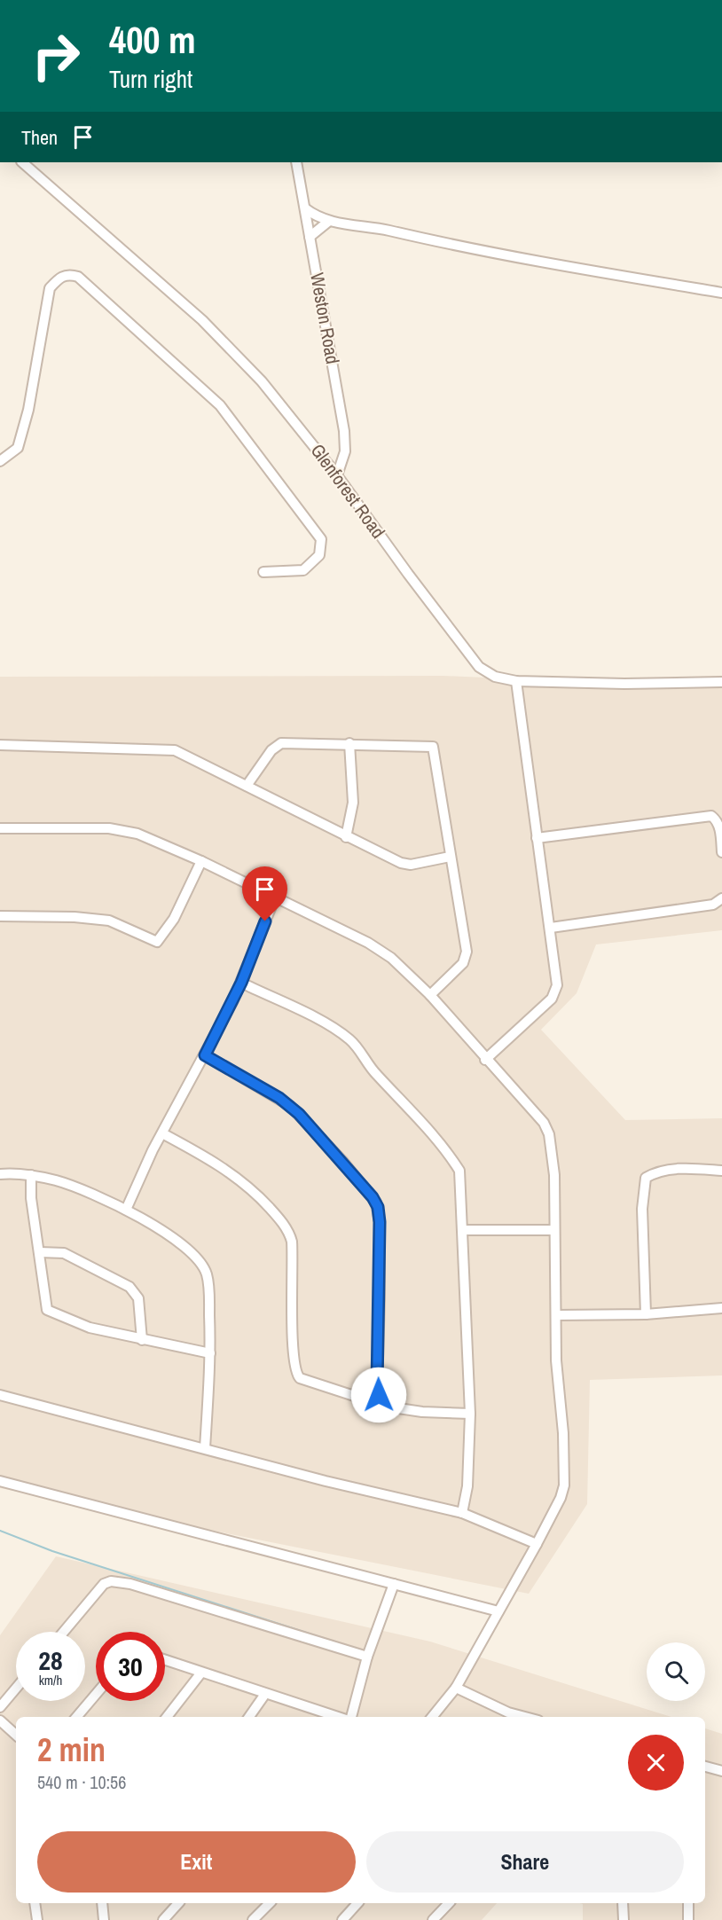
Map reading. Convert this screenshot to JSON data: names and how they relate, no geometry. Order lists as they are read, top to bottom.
{
  "streets": {
    "street": ["Weston Road", "Glenforest Road"]
  },
  "crossings": [
    ["Weston Road", "Glenforest Road"]
  ],
  "page": {
    "turn": ["400 m", "Turn right"],
    "then": "Then",
    "speed": "28 km/h",
    "limit": "30",
    "heading": ["2 min", "540 m · 10:56"],
    "buttons": ["Exit", "Share"]
  }
}
